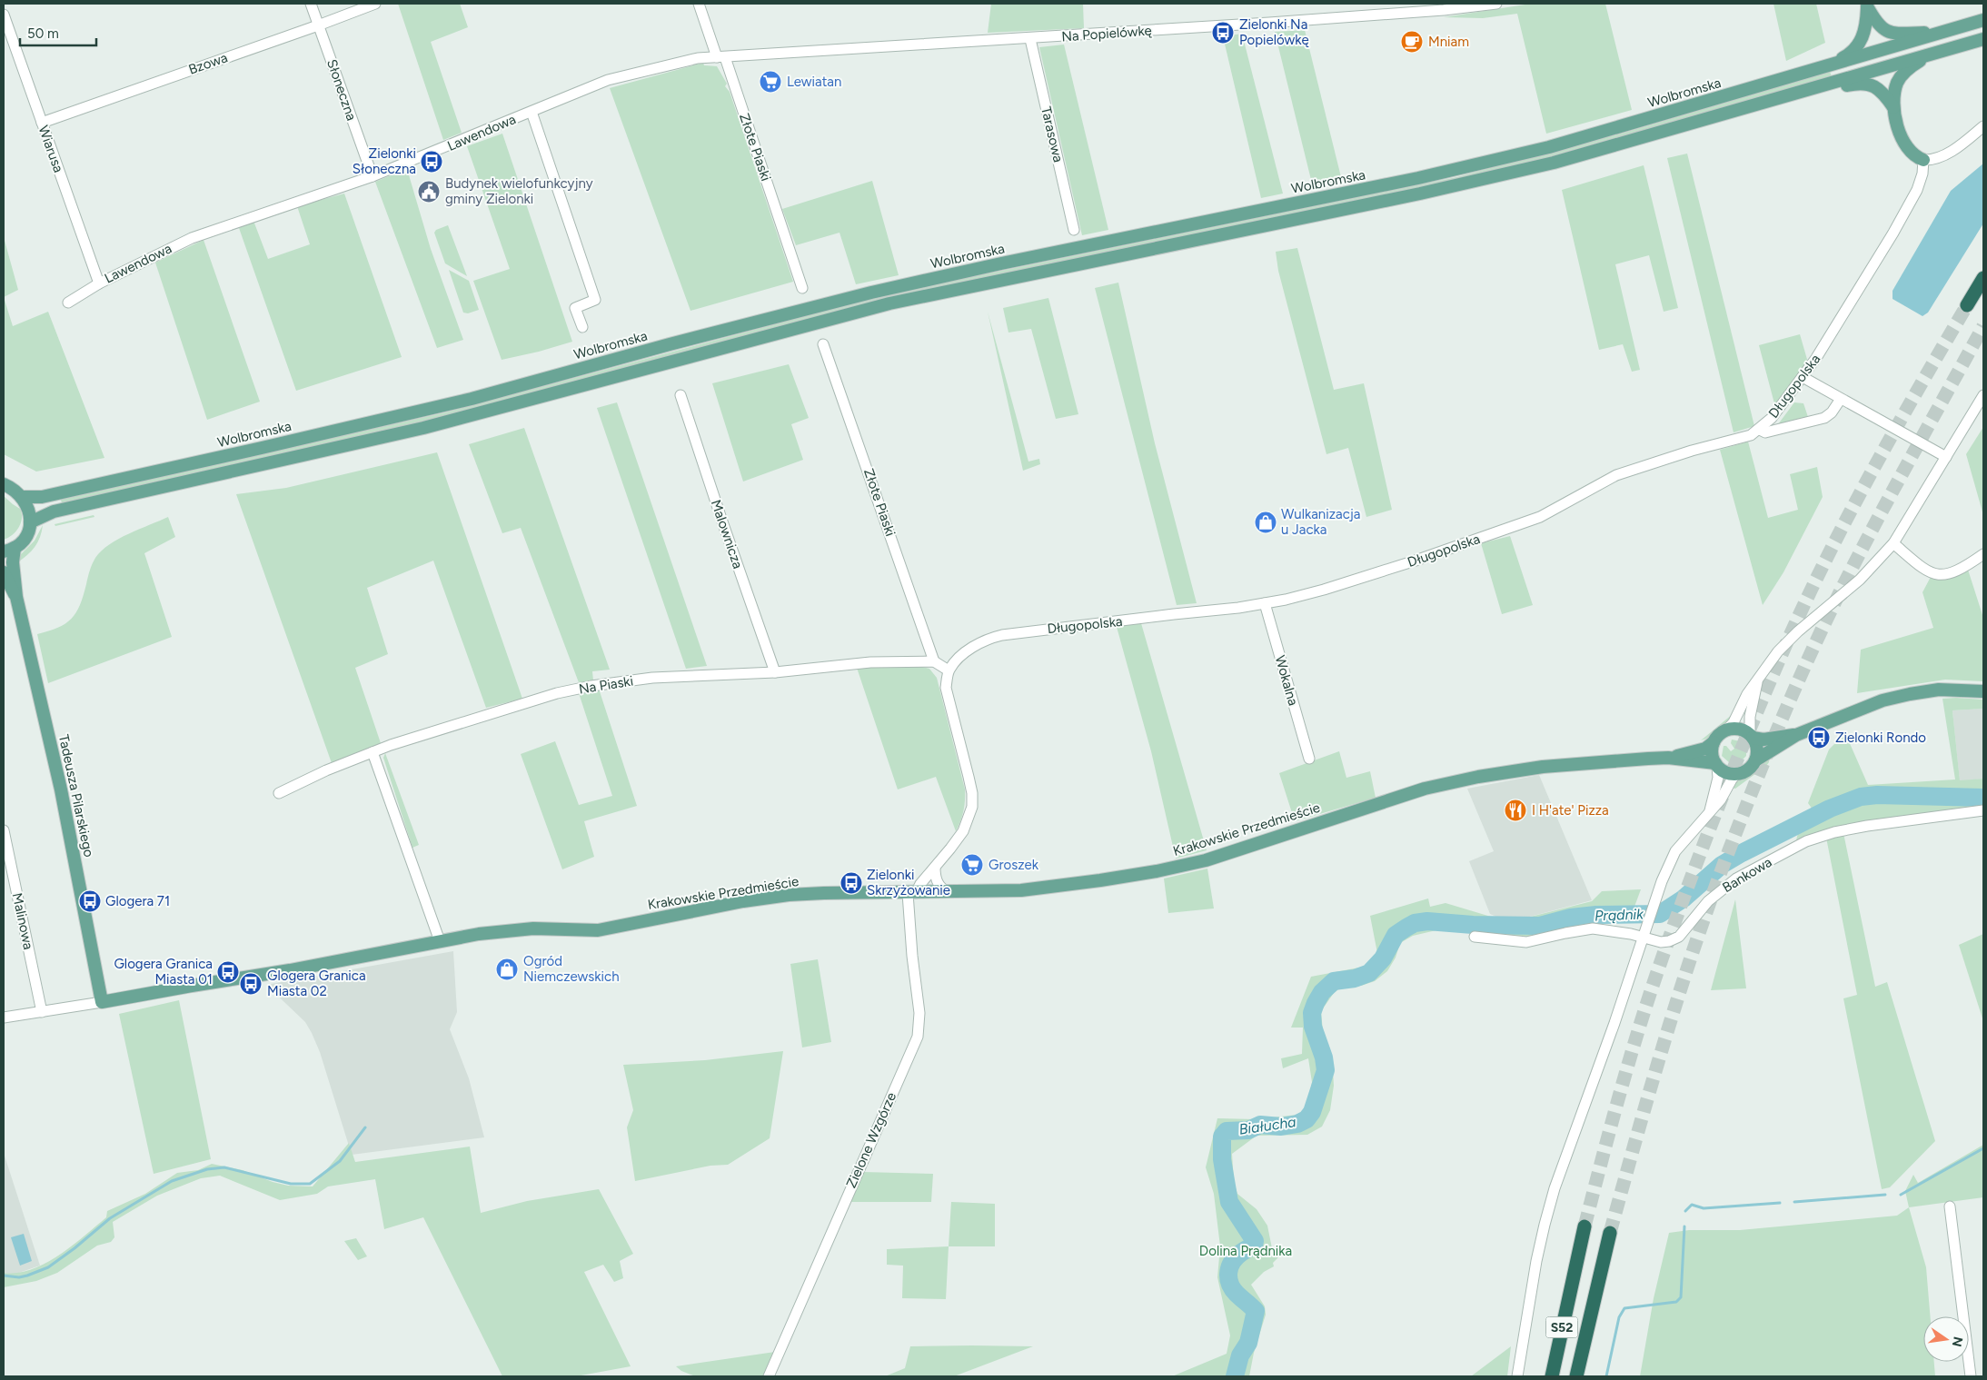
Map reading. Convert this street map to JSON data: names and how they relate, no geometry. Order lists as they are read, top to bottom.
{
  "streets": {
    "highway": ["S52"],
    "main road": ["Wolbromska", "Tadeusza Pilarskiego", "Krakowskie Przedmieście"],
    "street": [
      "Na Popielówkę",
      "Bzowa",
      "Słoneczna",
      "Lawendowa",
      "Tarasowa",
      "Złote Piaski",
      "Wiarusa",
      "Długopolska",
      "Malownicza",
      "Wokalna",
      "Na Piaski",
      "Bankowa",
      "Malinowa",
      "Zielone Wzgórze"
    ]
  },
  "crossings": [
    ["Na Popielówkę", "Lawendowa"],
    ["Na Popielówkę", "Tarasowa"],
    ["Na Popielówkę", "Złote Piaski"],
    ["Bzowa", "Słoneczna"],
    ["Bzowa", "Wiarusa"],
    ["Słoneczna", "Lawendowa"],
    ["Lawendowa", "Złote Piaski"],
    ["Lawendowa", "Wiarusa"],
    ["Złote Piaski", "Na Piaski"],
    ["Długopolska", "Wokalna"],
    ["Malownicza", "Na Piaski"],
    ["Tadeusza Pilarskiego", "Krakowskie Przedmieście"],
    ["Krakowskie Przedmieście", "Zielone Wzgórze"]
  ],
  "water": ["Prądnik", "Białucha"],
  "parks": ["Dolina Prądnika"],
  "places": {
    "bus stop": [
      "Zielonki Na Popielówkę",
      "Zielonki Słoneczna",
      "Zielonki Rondo",
      "Zielonki Skrzyżowanie",
      "Glogera 71",
      "Glogera Granica Miasta 01",
      "Glogera Granica Miasta 02"
    ],
    "cafe": ["Mniam"],
    "supermarket": ["Lewiatan", "Groszek"],
    "public building": ["Budynek wielofunkcyjny gminy Zielonki"],
    "shop": ["Wulkanizacja u Jacka", "Ogród Niemczewskich"],
    "restaurant": ["I H'ate' Pizza"]
  },
  "scale_bar": "50 m",
  "north": "right"
}
